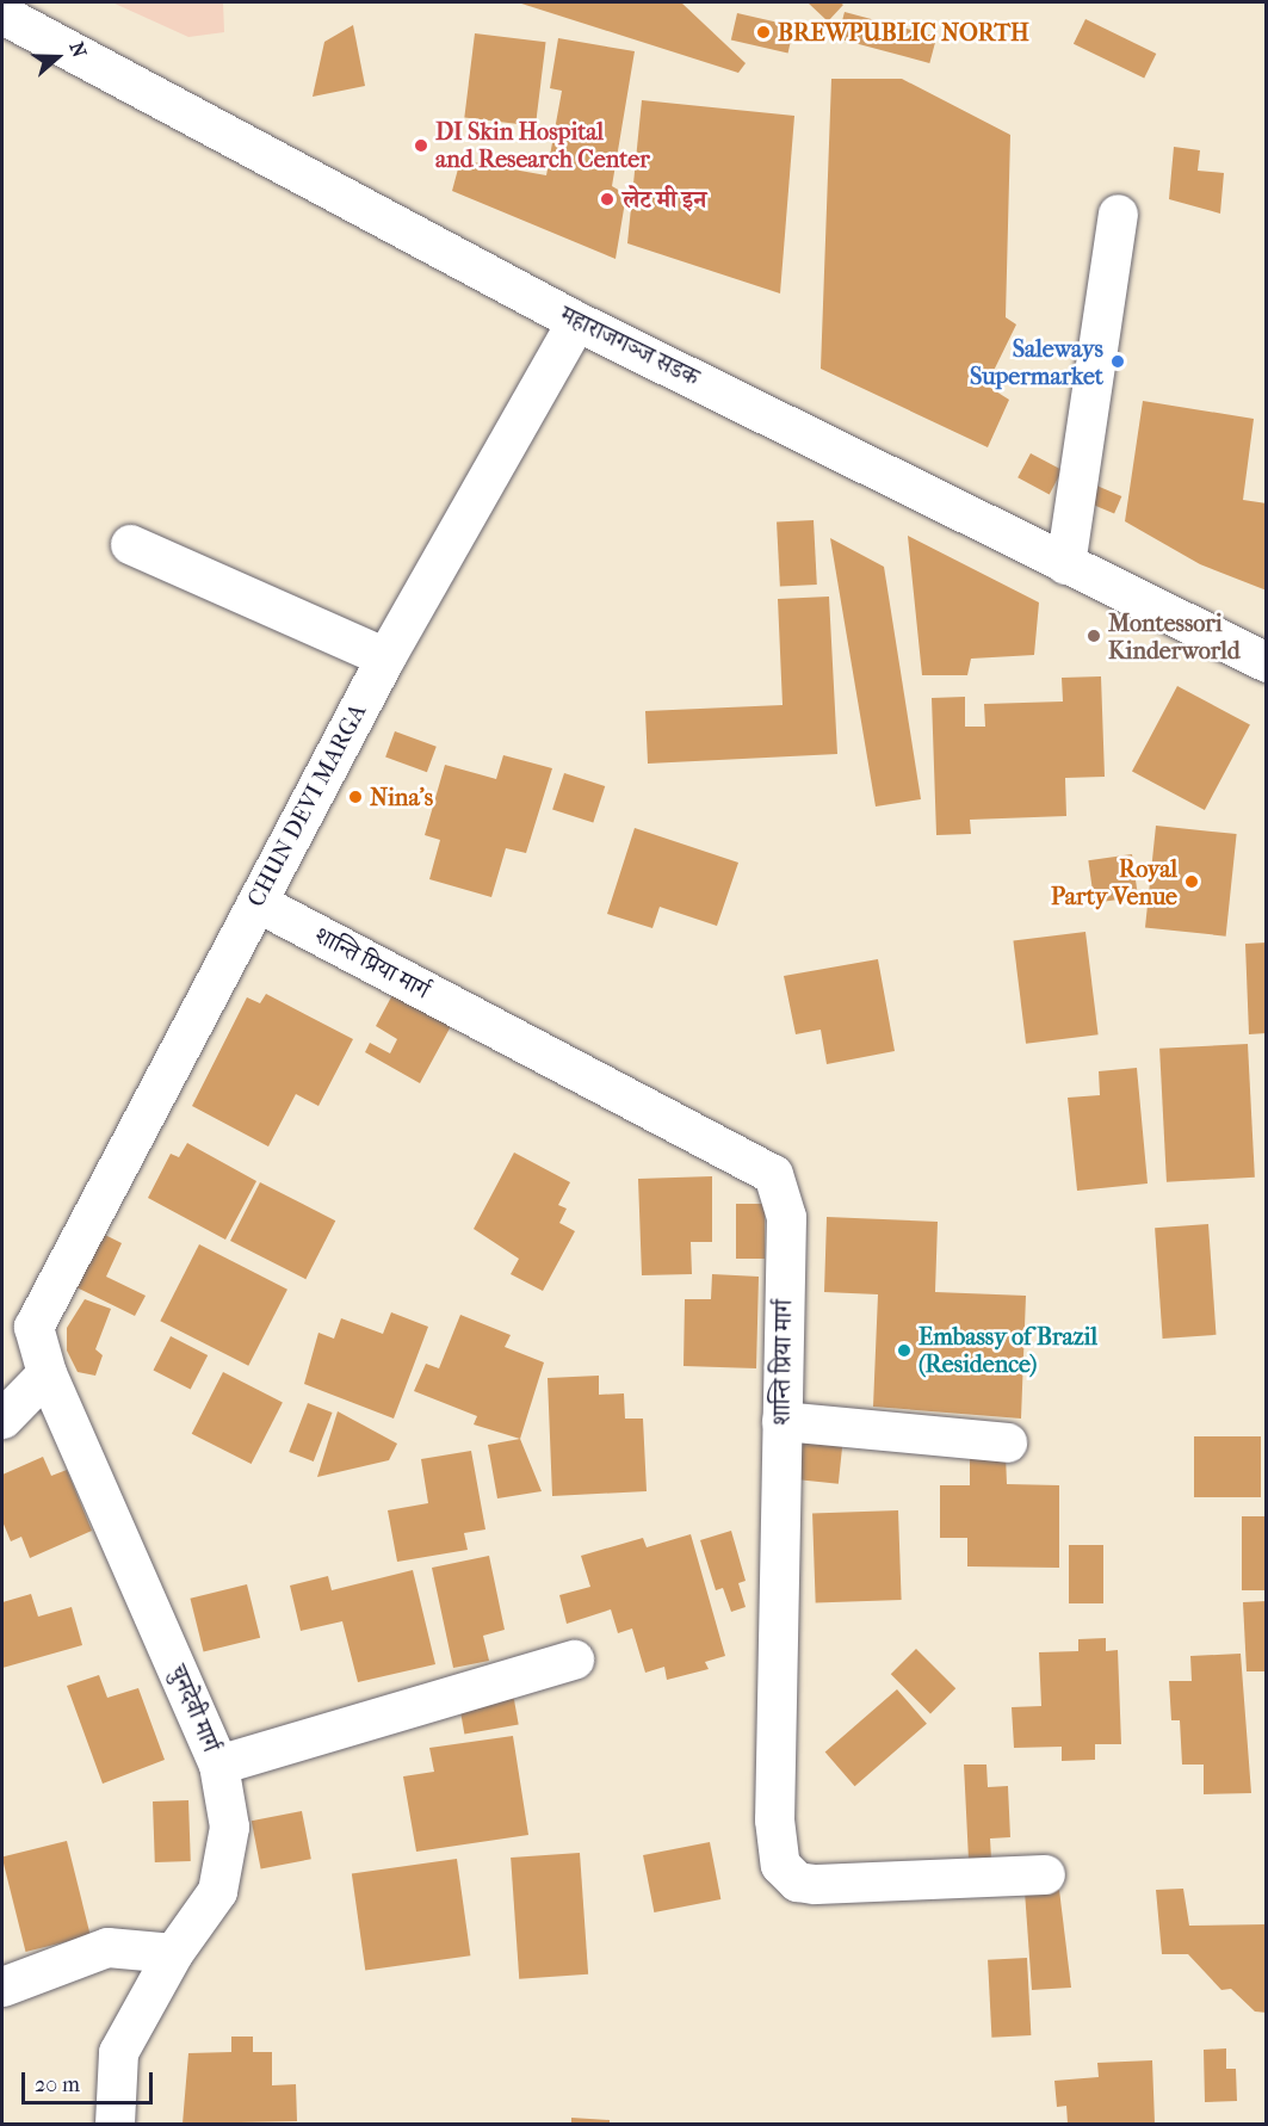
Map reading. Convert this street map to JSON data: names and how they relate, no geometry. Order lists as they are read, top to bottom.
{
  "streets": {
    "street": [
      "महाराजगञ्ज सडक",
      "CHUN DEVI MARGA",
      "शान्ति प्रिया मार्ग",
      "चुनदेवी मार्ग"
    ]
  },
  "crossings": [
    ["महाराजगञ्ज सडक", "CHUN DEVI MARGA"],
    ["CHUN DEVI MARGA", "शान्ति प्रिया मार्ग"],
    ["CHUN DEVI MARGA", "चुनदेवी मार्ग"]
  ],
  "places": [
    "BREWPUBLIC NORTH",
    "DI Skin Hospital and Research Center",
    "लेट मी इन",
    "Saleways Supermarket",
    "Montessori Kinderworld",
    "Nina's",
    "Royal Party Venue",
    "Embassy of Brazil (Residence)"
  ],
  "scale_bar": "20 m",
  "north": "right"
}
